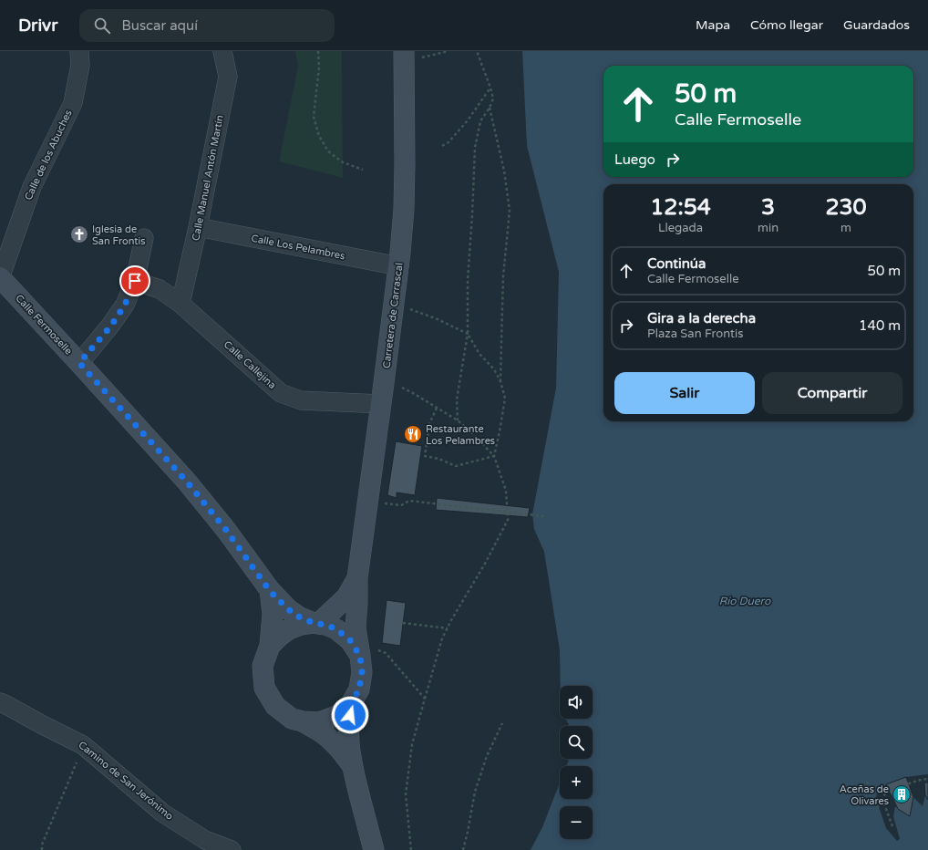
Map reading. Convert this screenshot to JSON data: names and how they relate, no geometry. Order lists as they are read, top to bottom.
{
  "streets": {
    "main road": ["Carretera de Carrascal", "Calle Fermoselle"],
    "street": [
      "Calle de los Abuches",
      "Calle Manuel Antón Martín",
      "Calle Los Pelambres",
      "Calle Callejina",
      "Camino de San Jerónimo"
    ]
  },
  "crossings": [
    ["Calle de los Abuches", "Calle Fermoselle"],
    ["Calle Manuel Antón Martín", "Calle Los Pelambres"],
    ["Calle Manuel Antón Martín", "Calle Callejina"],
    ["Calle Los Pelambres", "Carretera de Carrascal"],
    ["Carretera de Carrascal", "Calle Fermoselle"],
    ["Carretera de Carrascal", "Calle Callejina"]
  ],
  "water": ["Río Duero"],
  "places": {
    "church": ["Iglesia de San Frontis"],
    "restaurant": ["Restaurante Los Pelambres"],
    "building": ["Aceñas de Olivares"]
  },
  "page": {
    "header": "Drivr",
    "search": "Buscar aquí",
    "nav": ["Mapa", "Cómo llegar", "Guardados"],
    "turn": ["50 m", "Calle Fermoselle"],
    "then": "Luego",
    "eta": [
      "12:54",
      "Llegada",
      "3",
      "min",
      "230",
      "m"
    ],
    "list": [
      {
        "name": "Continúa",
        "note": "Calle Fermoselle",
        "value": "50 m"
      },
      {
        "name": "Gira a la derecha",
        "note": "Plaza San Frontis",
        "value": "140 m"
      }
    ],
    "buttons": ["Salir", "Compartir"],
    "map_buttons": ["+", "−"]
  }
}
